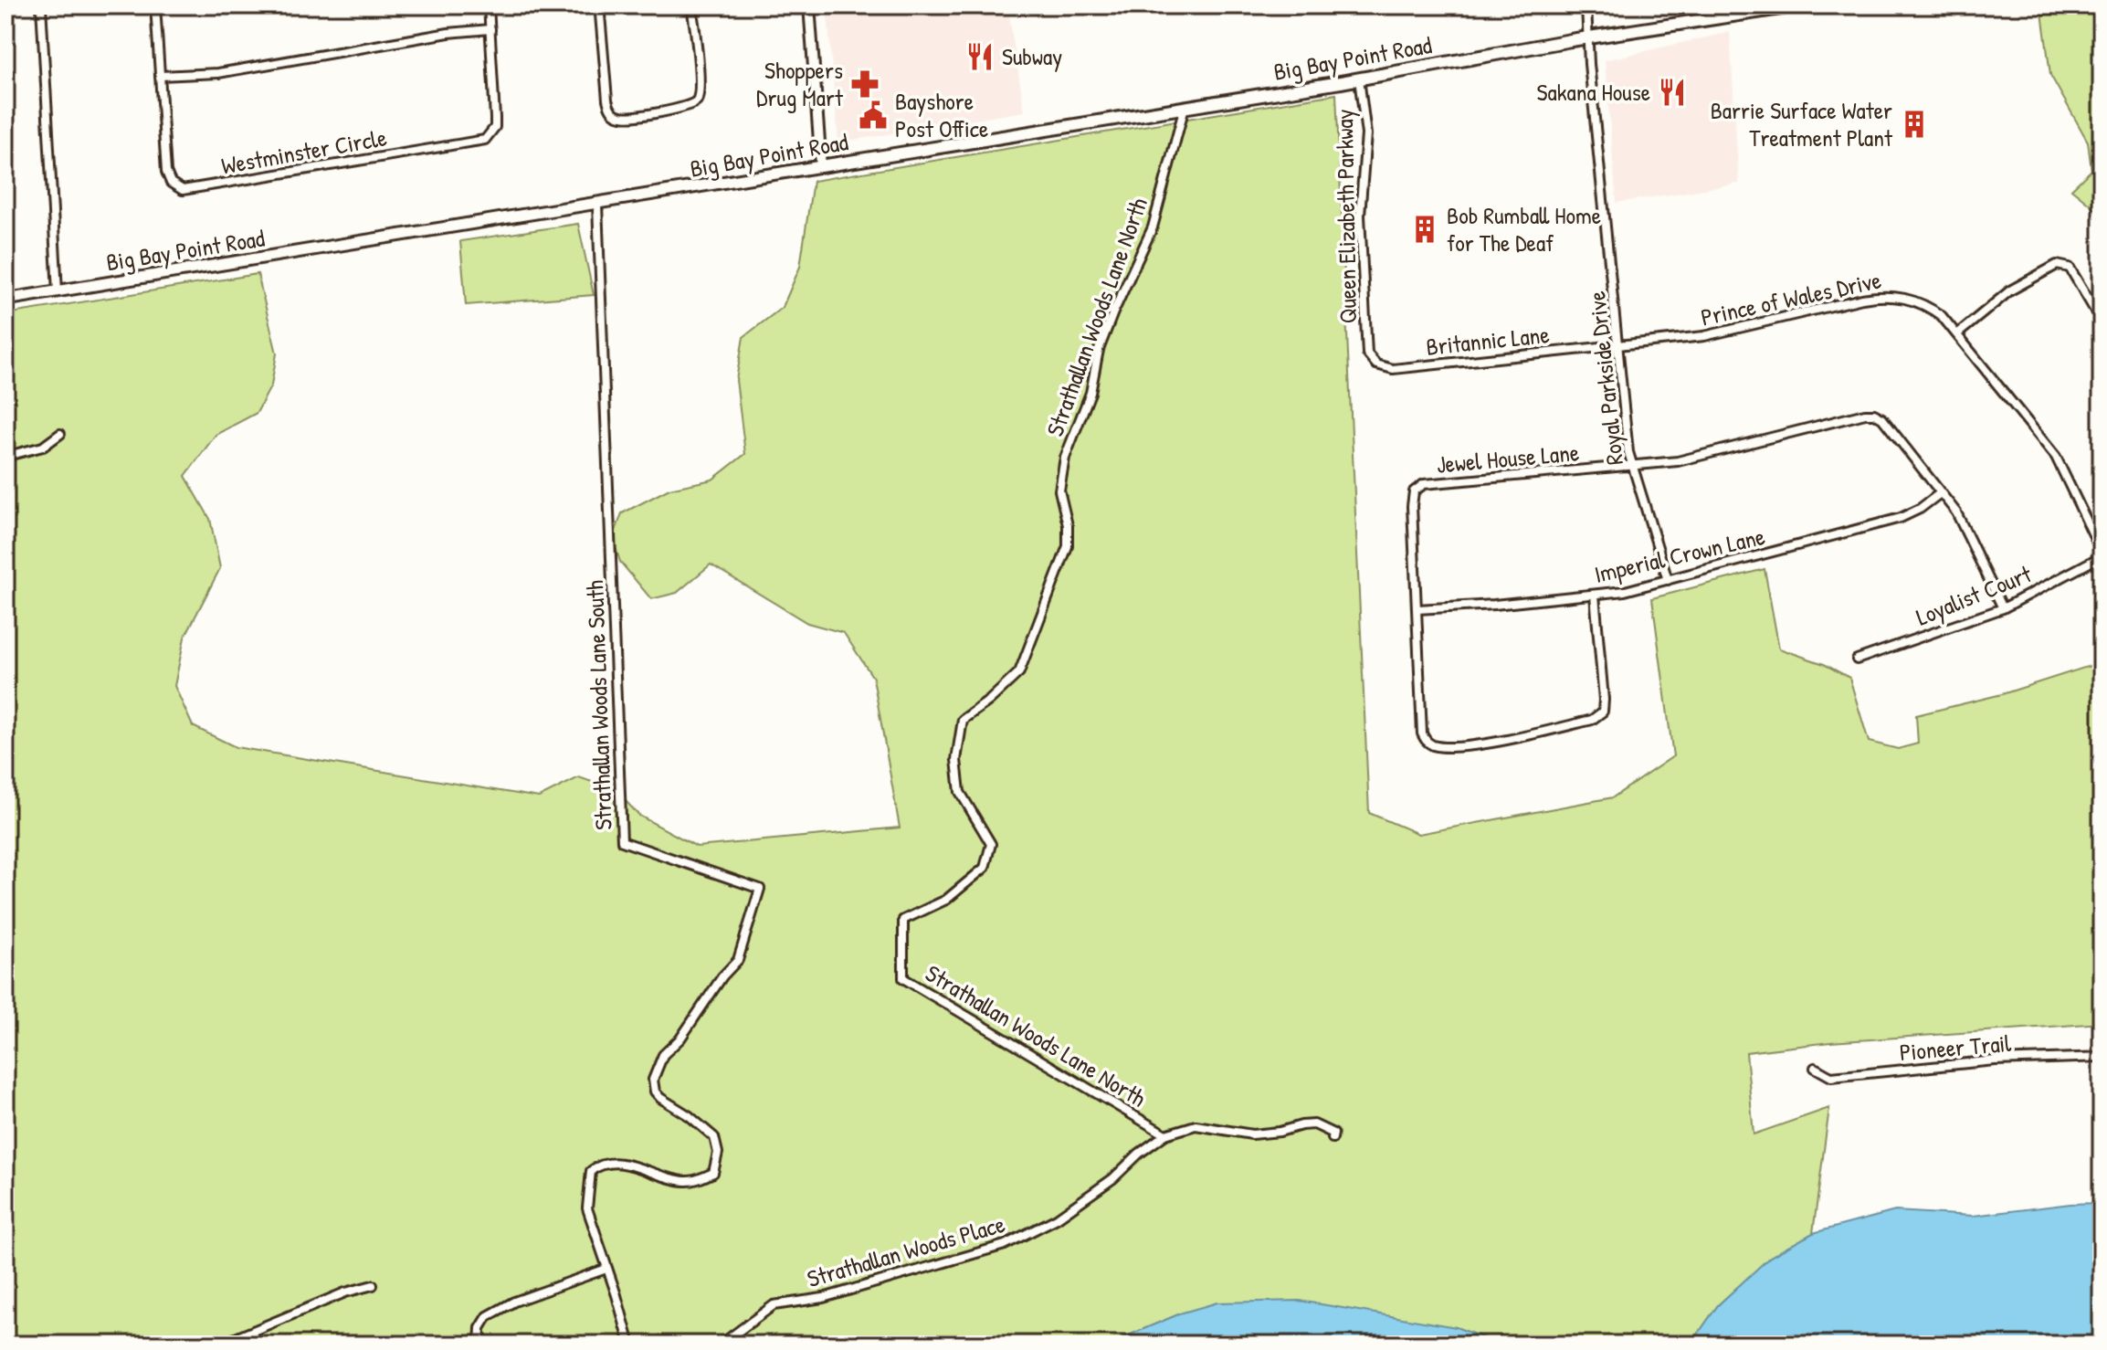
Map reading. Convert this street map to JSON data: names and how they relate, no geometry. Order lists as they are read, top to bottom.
{
  "streets": {
    "main road": ["Big Bay Point Road"],
    "street": [
      "Westminster Circle",
      "Queen Elizabeth Parkway",
      "Prince of Wales Drive",
      "Strathallan Woods Lane North",
      "Britannic Lane",
      "Royal Parkside Drive",
      "Jewel House Lane",
      "Imperial Crown Lane",
      "Loyalist Court",
      "Strathallan Woods Lane South",
      "Pioneer Trail",
      "Strathallan Woods Place"
    ]
  },
  "crossings": [
    ["Big Bay Point Road", "Queen Elizabeth Parkway"],
    ["Big Bay Point Road", "Strathallan Woods Lane North"],
    ["Big Bay Point Road", "Royal Parkside Drive"],
    ["Big Bay Point Road", "Strathallan Woods Lane South"],
    ["Queen Elizabeth Parkway", "Britannic Lane"],
    ["Prince of Wales Drive", "Britannic Lane"],
    ["Prince of Wales Drive", "Royal Parkside Drive"],
    ["Prince of Wales Drive", "Loyalist Court"],
    ["Strathallan Woods Lane North", "Strathallan Woods Place"],
    ["Britannic Lane", "Royal Parkside Drive"],
    ["Royal Parkside Drive", "Jewel House Lane"],
    ["Royal Parkside Drive", "Imperial Crown Lane"],
    ["Jewel House Lane", "Imperial Crown Lane"],
    ["Jewel House Lane", "Loyalist Court"]
  ],
  "places": {
    "restaurant": ["Subway", "Sakana House"],
    "pharmacy": ["Shoppers Drug Mart"],
    "public building": ["Bayshore Post Office"],
    "building": ["Barrie Surface Water Treatment Plant", "Bob Rumball Home for The Deaf"]
  }
}
